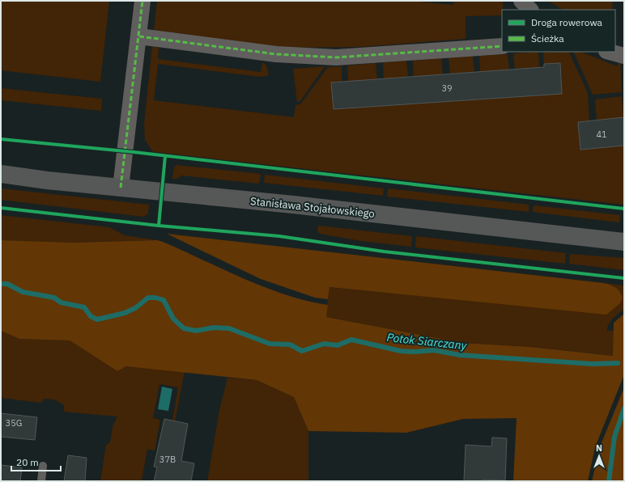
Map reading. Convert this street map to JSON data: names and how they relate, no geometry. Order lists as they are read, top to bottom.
{
  "streets": {
    "street": ["Stanisława Stojałowskiego"]
  },
  "water": ["Potok Siarczany"],
  "house_numbers": [
    "39",
    "41",
    "35G",
    "37B"
  ],
  "legend": ["Droga rowerowa", "Ścieżka"],
  "scale_bar": "20 m",
  "north": "top"
}
